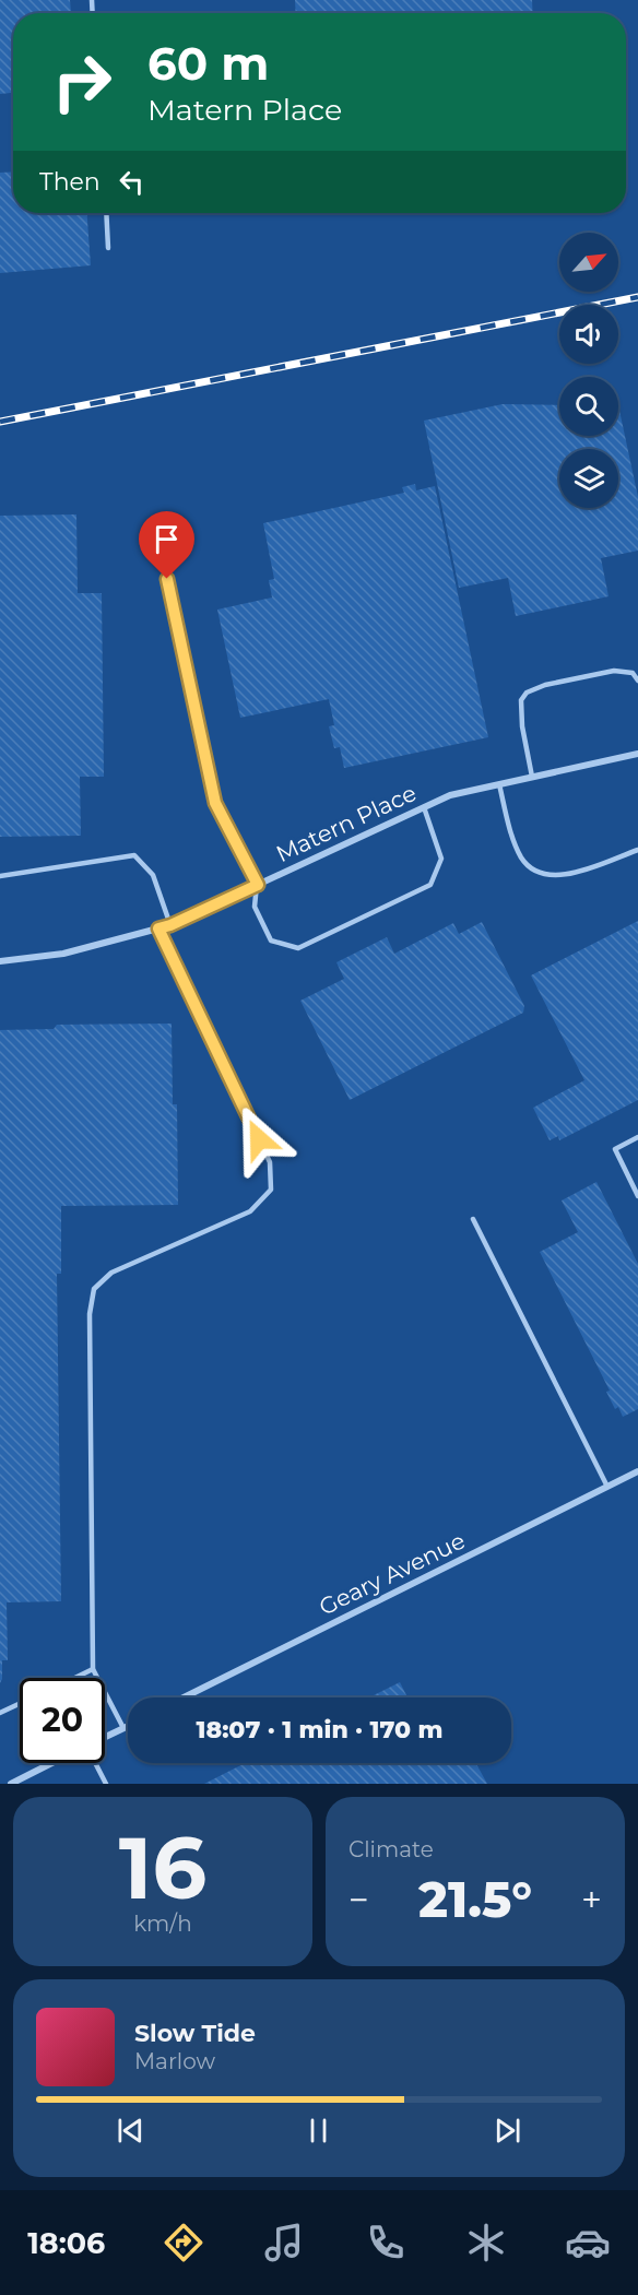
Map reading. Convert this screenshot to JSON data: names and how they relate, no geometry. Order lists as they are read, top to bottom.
{
  "streets": {
    "street": ["Matern Place", "Geary Avenue"]
  },
  "north": "top right",
  "page": {
    "turn": ["60 m", "Matern Place"],
    "then": "Then",
    "limit": "20",
    "trip": "18:07 · 1 min · 170 m",
    "tile": [
      ["16", "km/h"],
      "Climate"
    ],
    "heat": ["−", "21.5°", "+"],
    "song": ["Slow Tide", "Marlow"],
    "tabs": "18:06"
  }
}
